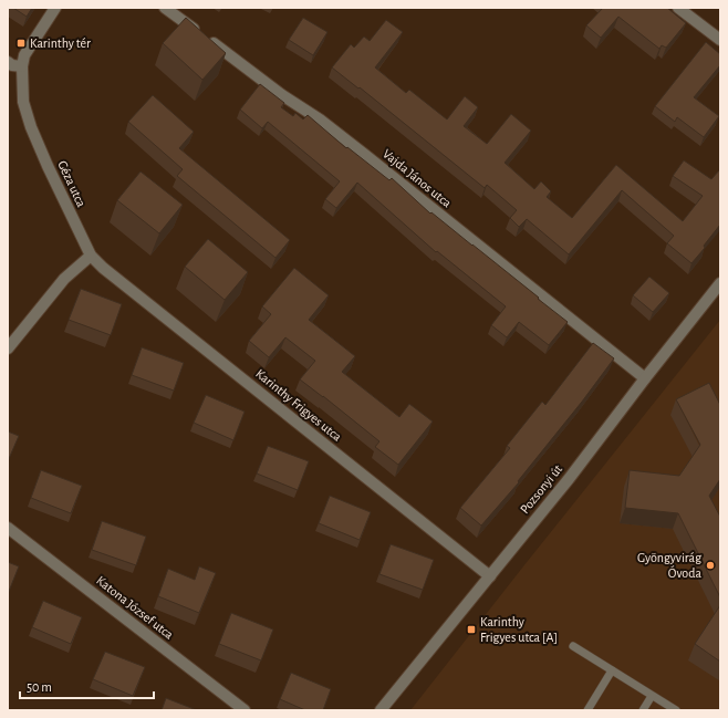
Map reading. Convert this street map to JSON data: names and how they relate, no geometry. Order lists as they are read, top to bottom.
{
  "streets": {
    "street": [
      "Vajda János utca",
      "Géza utca",
      "Karinthy Frigyes utca",
      "Pozsonyi út",
      "Katona József utca"
    ]
  },
  "crossings": [
    ["Vajda János utca", "Pozsonyi út"],
    ["Géza utca", "Karinthy Frigyes utca"],
    ["Karinthy Frigyes utca", "Pozsonyi út"]
  ],
  "places": {
    "transit": ["Karinthy tér", "Karinthy Frigyes utca [A]"],
    "other": ["Gyöngyvirág Óvoda"]
  },
  "scale_bar": "50 m"
}
